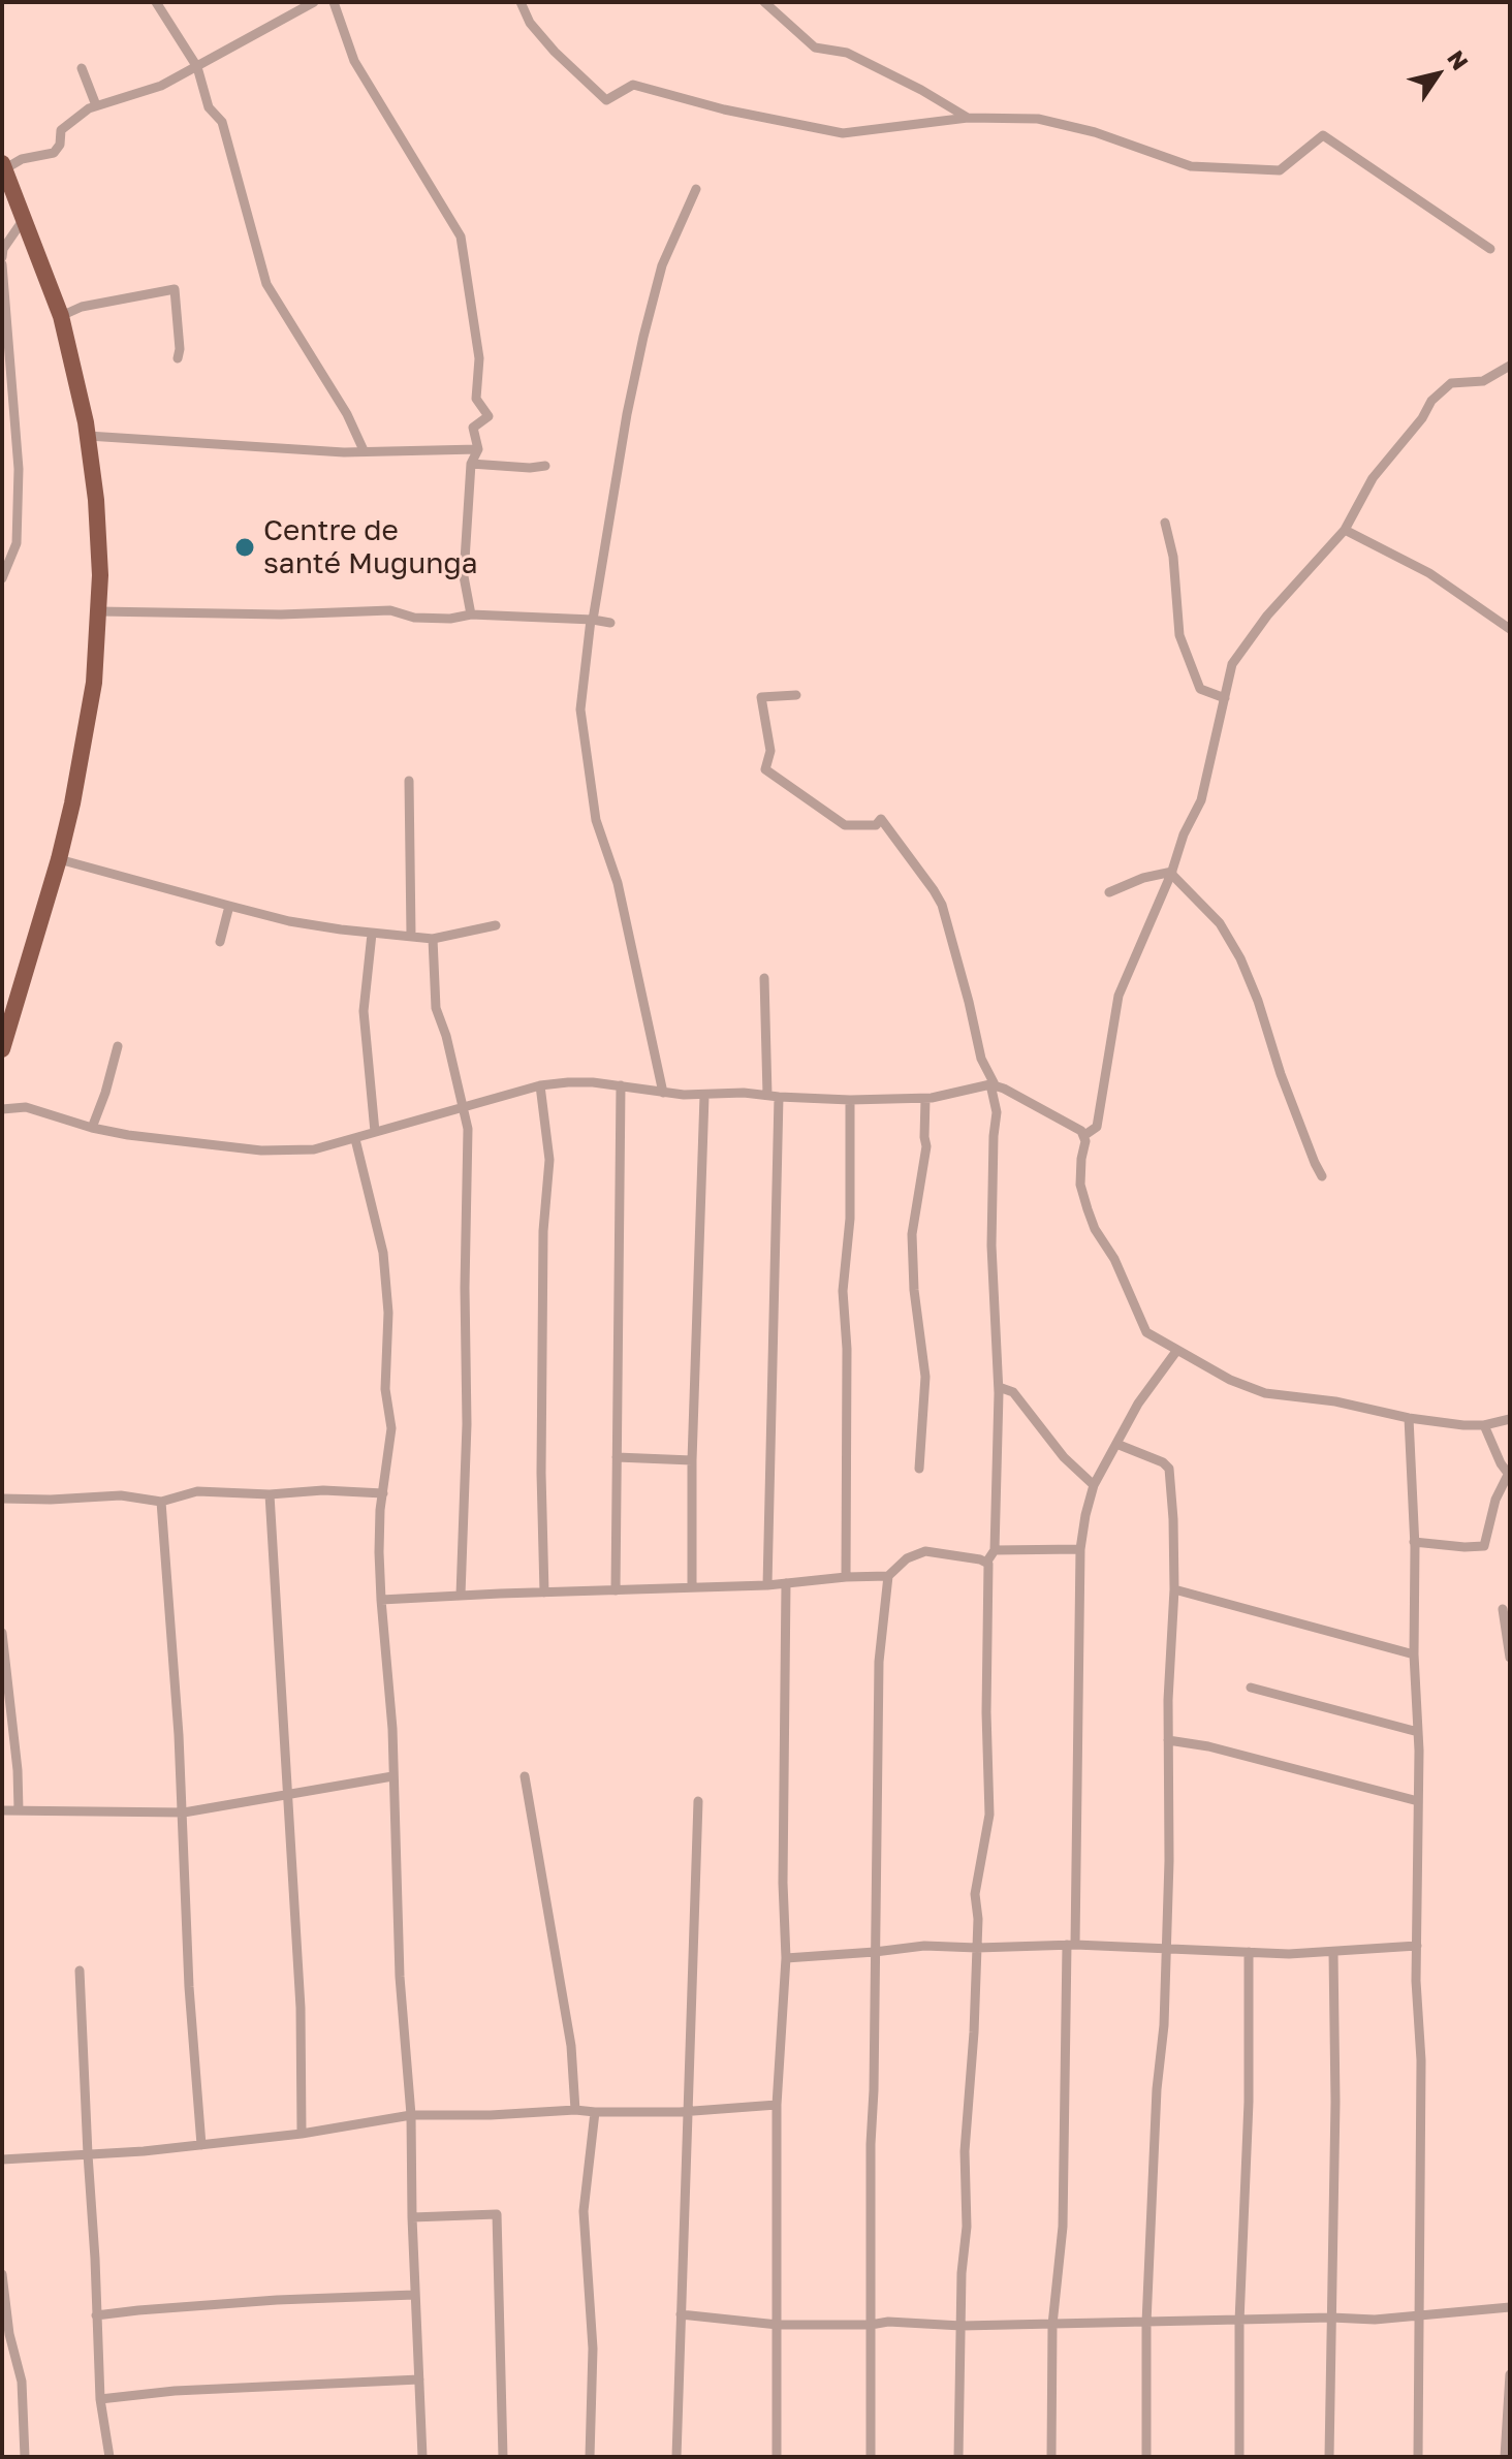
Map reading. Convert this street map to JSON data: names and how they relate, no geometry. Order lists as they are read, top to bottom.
{
  "places": ["Centre de santé Mugunga"],
  "north": "top right"
}
